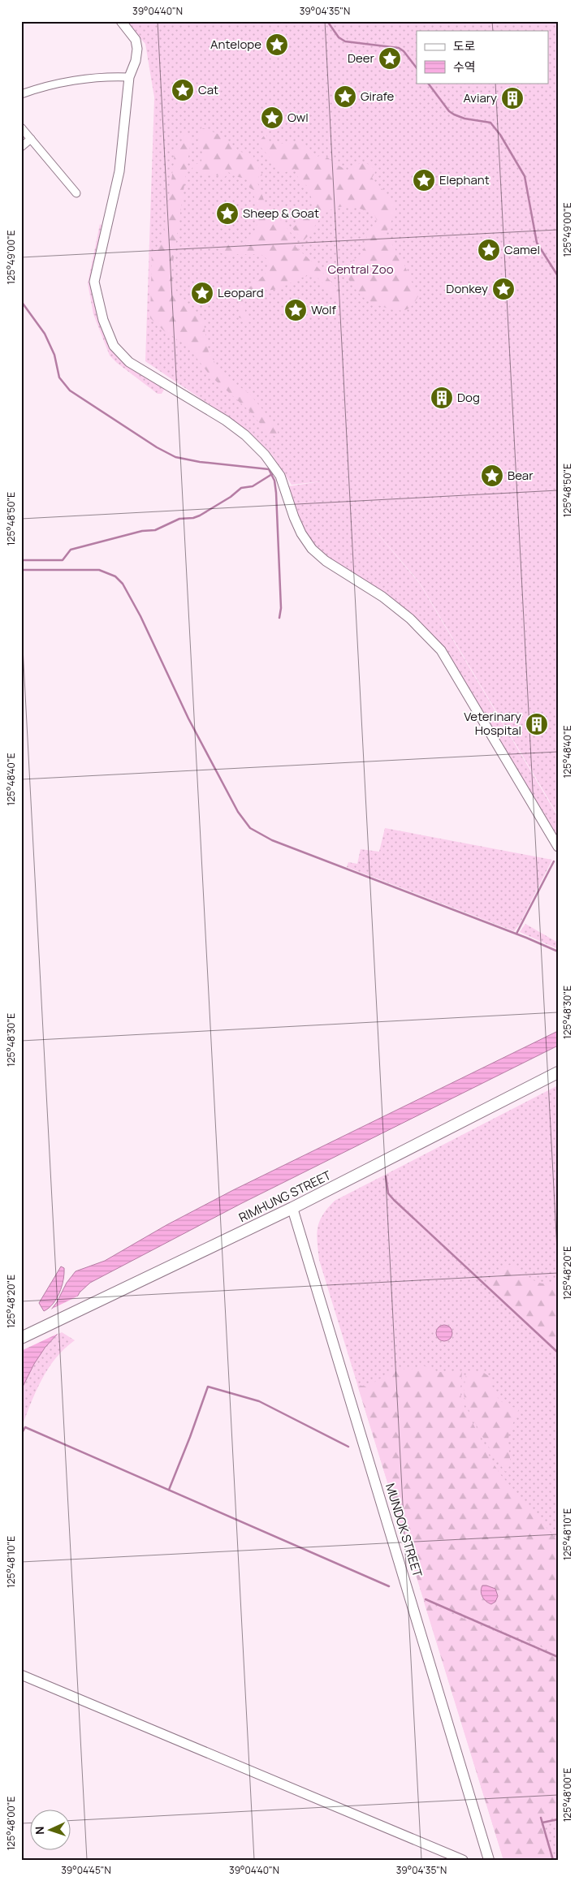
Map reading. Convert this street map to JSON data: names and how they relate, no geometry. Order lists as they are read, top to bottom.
{
  "streets": {
    "main road": ["RIMHUNG STREET", "MUNDOK STREET"]
  },
  "crossings": [
    ["RIMHUNG STREET", "MUNDOK STREET"]
  ],
  "parks": ["Central Zoo"],
  "places": {
    "place": [
      "Antelope",
      "Deer",
      "Cat",
      "Girafe",
      "Owl",
      "Elephant",
      "Sheep & Goat",
      "Camel",
      "Donkey",
      "Leopard",
      "Wolf",
      "Bear"
    ],
    "building": ["Aviary", "Dog", "Veterinary Hospital"]
  },
  "legend": ["도로", "수역"],
  "north": "left",
  "coordinates": [
    "39°04'40\"N",
    "39°04'35\"N",
    "125°49'00\"E",
    "125°48'50\"E",
    "125°48'40\"E",
    "125°48'30\"E",
    "125°48'20\"E",
    "125°48'10\"E",
    "125°48'00\"E",
    "39°04'45\"N"
  ]
}
